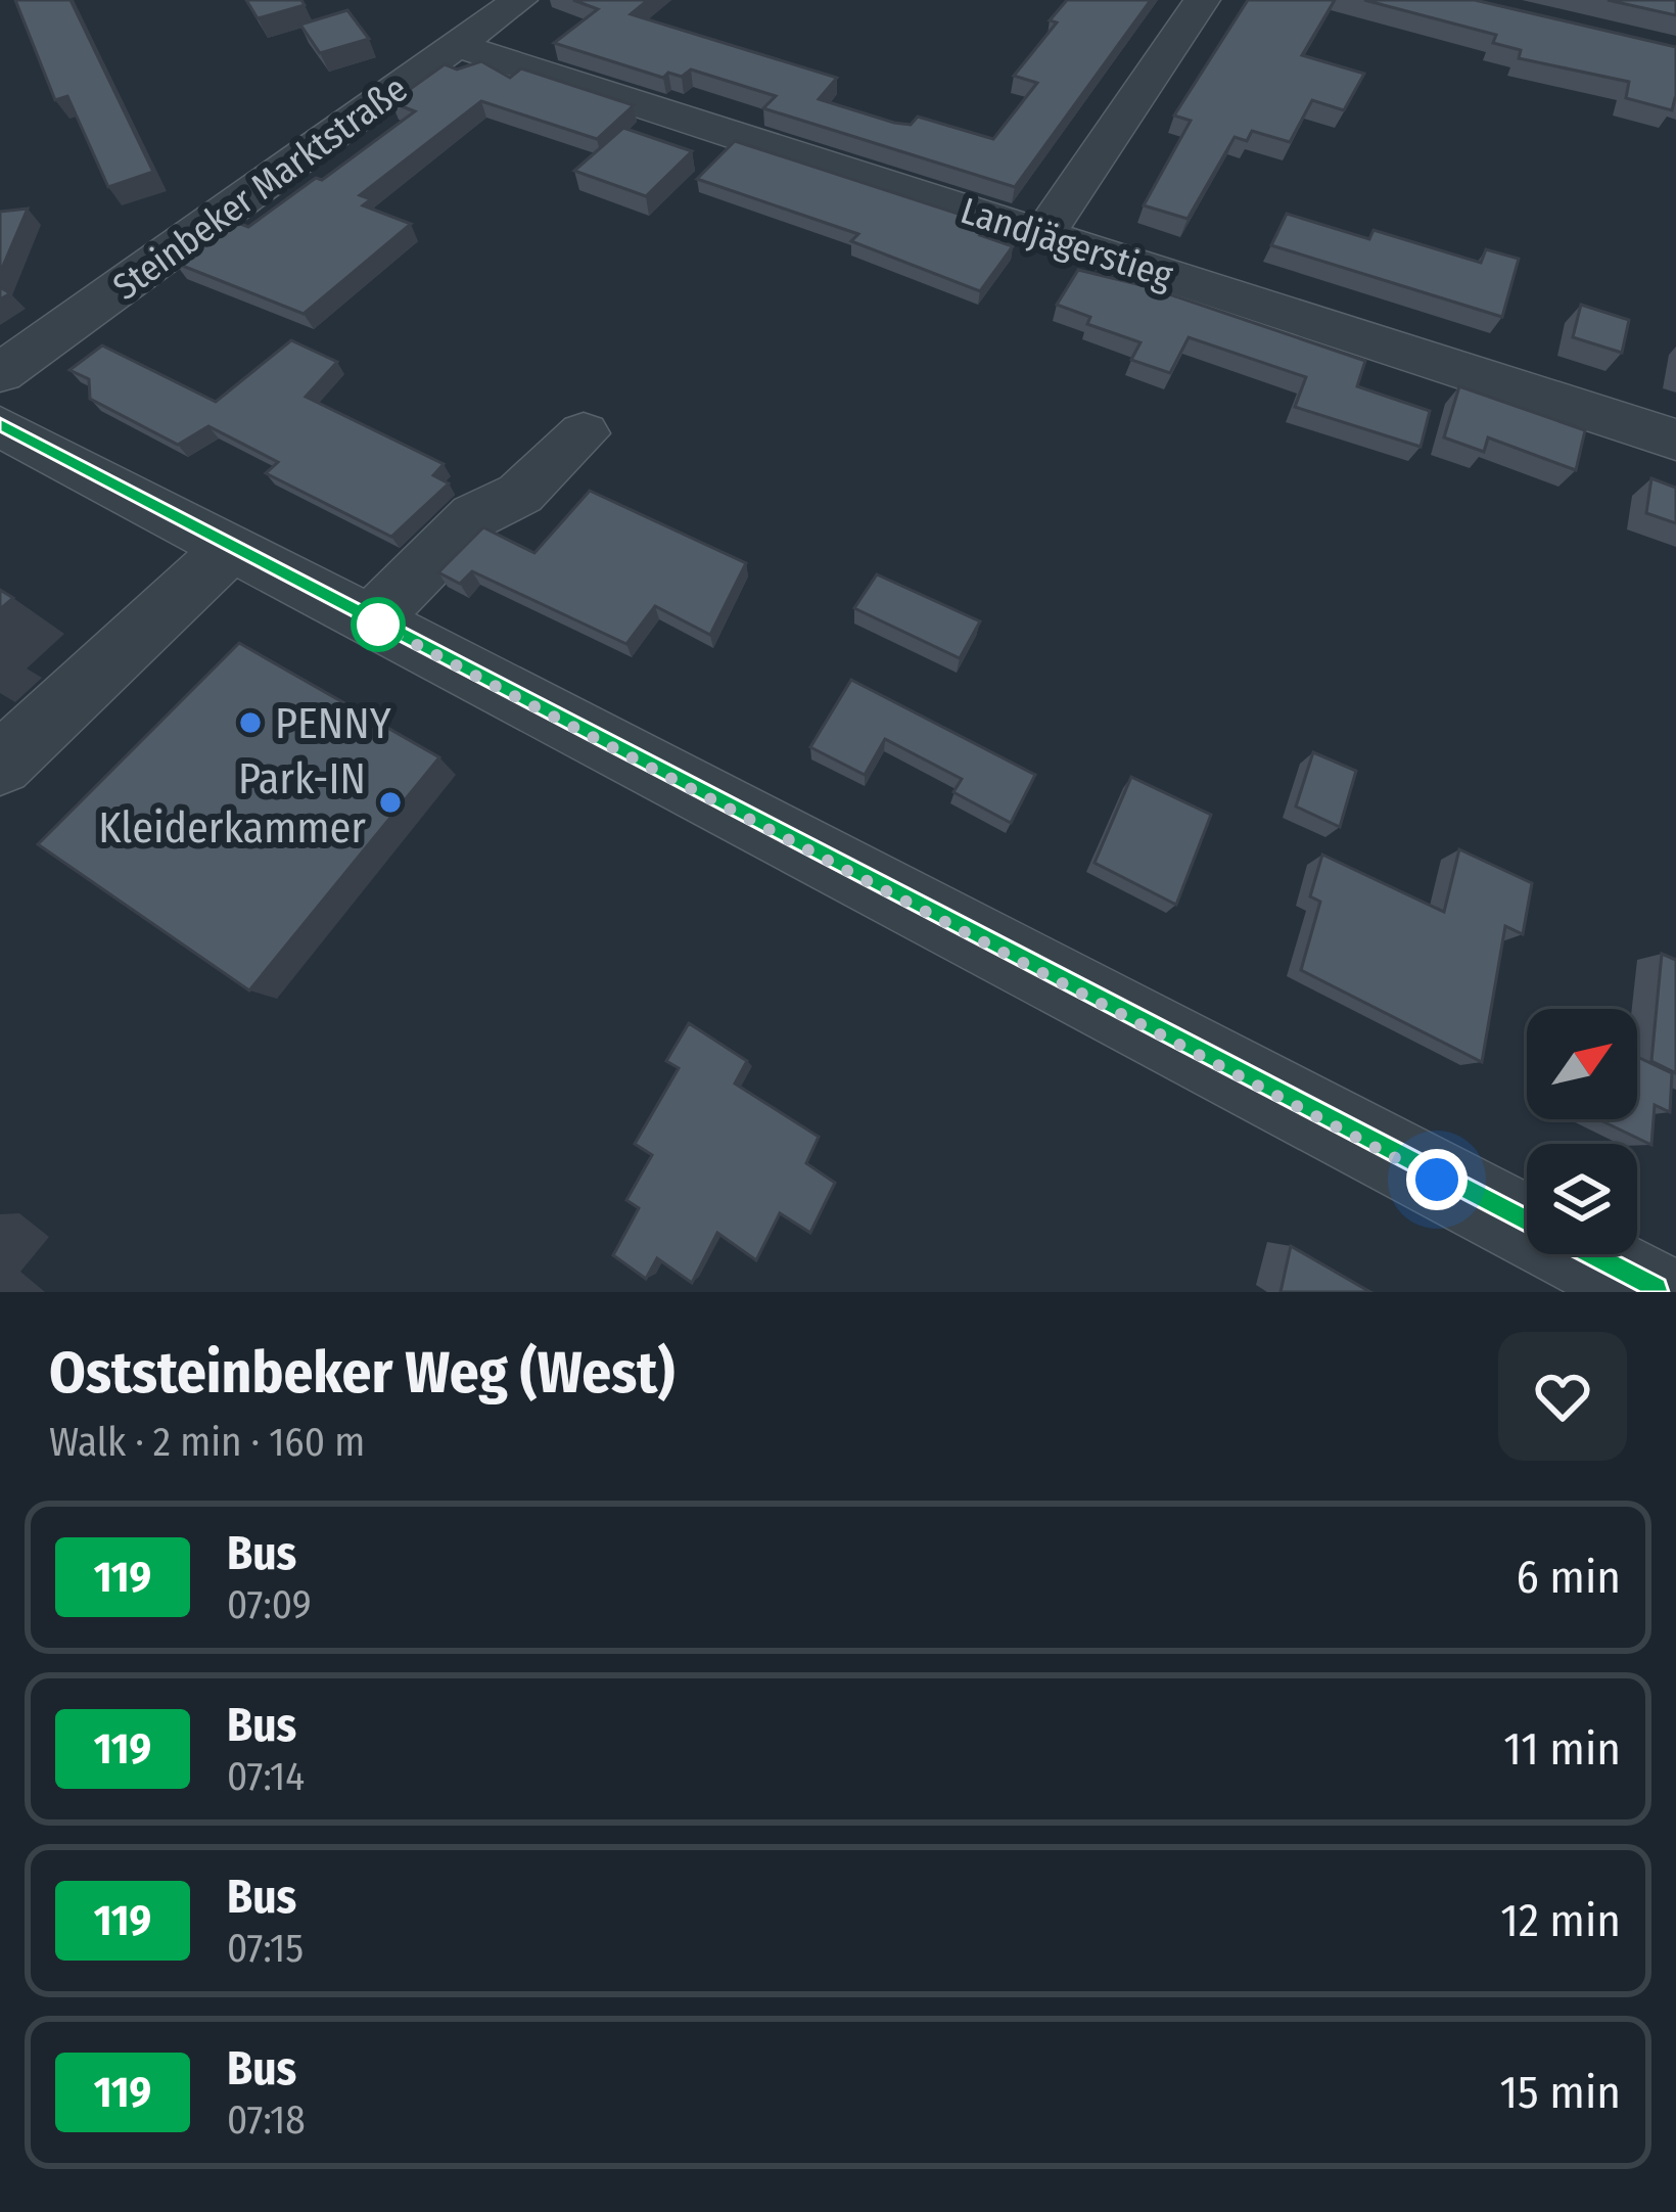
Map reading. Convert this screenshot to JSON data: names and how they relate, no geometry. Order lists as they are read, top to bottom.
{
  "streets": {
    "street": ["Steinbeker Marktstraße", "Landjägerstieg"]
  },
  "crossings": [
    ["Steinbeker Marktstraße", "Landjägerstieg"]
  ],
  "places": ["PENNY", "Park-IN Kleiderkammer"],
  "lines": ["bus line 119"],
  "north": "top right",
  "page": {
    "heading": ["Oststeinbeker Weg (West)", "Walk · 2 min · 160 m"],
    "list": [
      {
        "mark": "119",
        "name": "Bus",
        "note": "07:09",
        "value": "6 min"
      },
      {
        "mark": "119",
        "name": "Bus",
        "note": "07:14",
        "value": "11 min"
      },
      {
        "mark": "119",
        "name": "Bus",
        "note": "07:15",
        "value": "12 min"
      },
      {
        "mark": "119",
        "name": "Bus",
        "note": "07:18",
        "value": "15 min"
      }
    ]
  }
}
